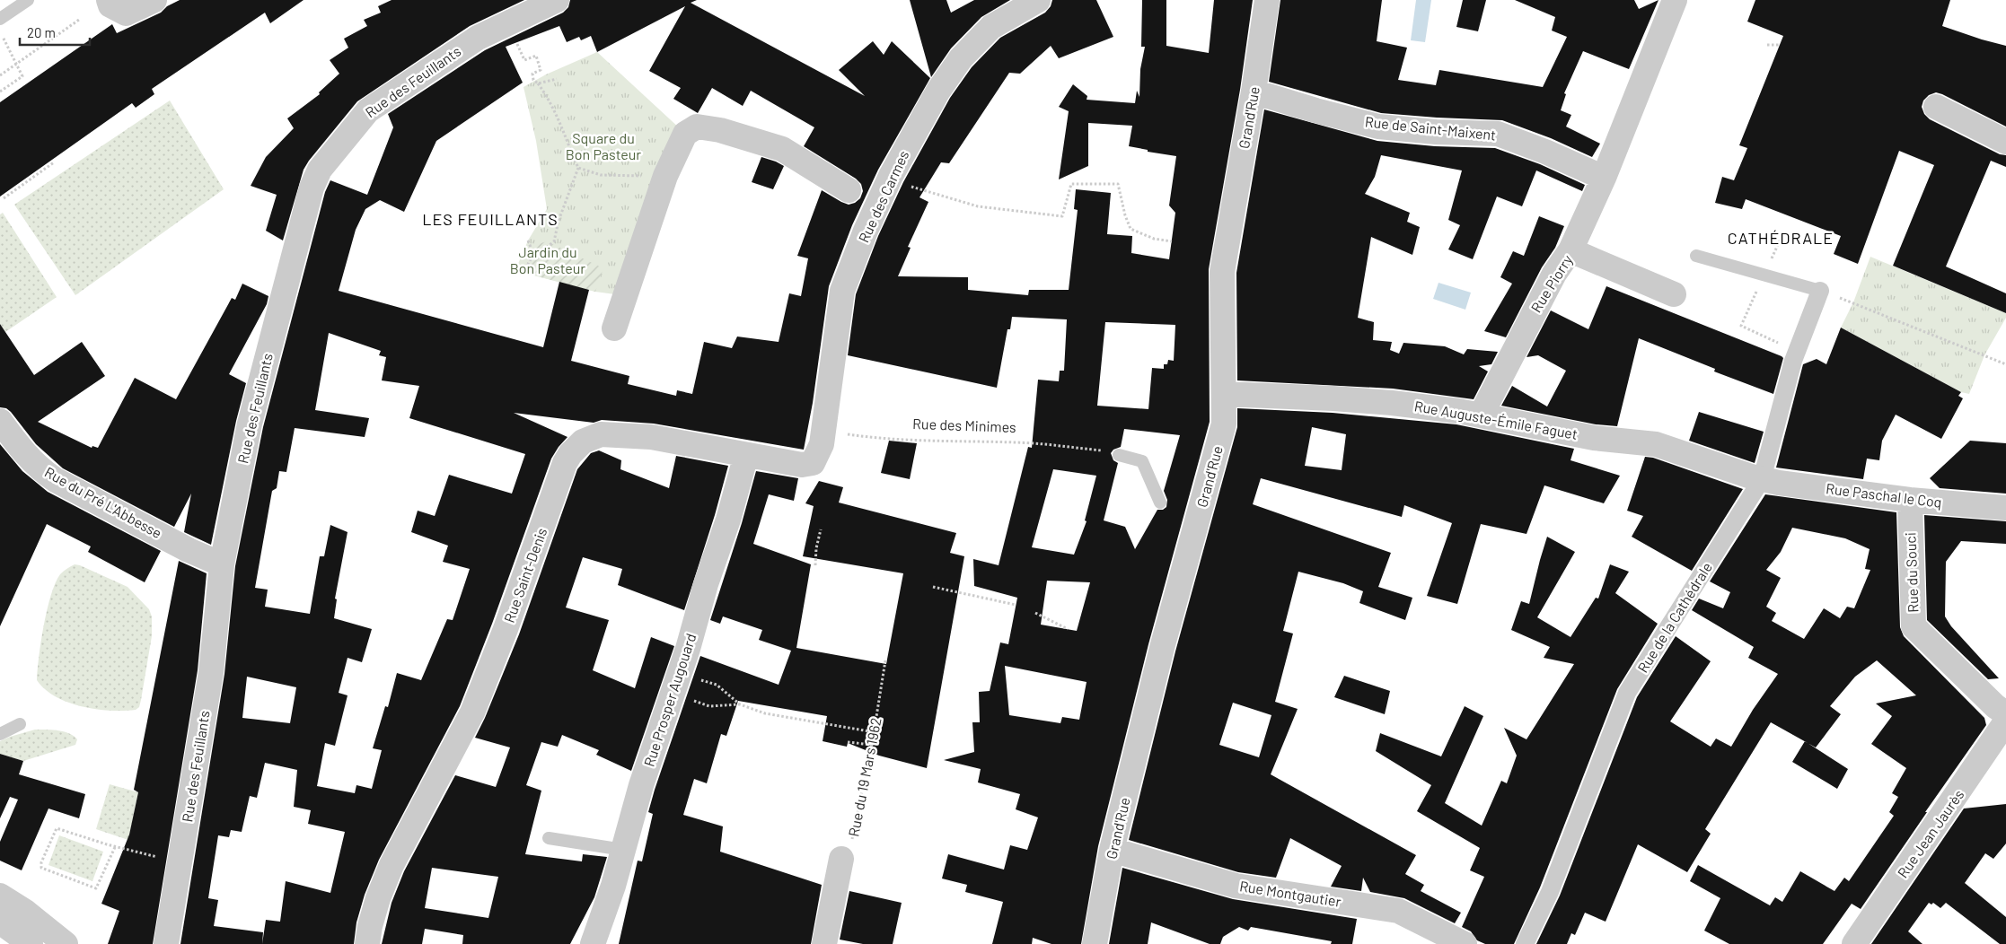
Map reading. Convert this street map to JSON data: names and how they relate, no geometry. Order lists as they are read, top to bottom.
{
  "streets": {
    "street": [
      "Rue des Feuillants",
      "Grand'Rue",
      "Rue de Saint-Maixent",
      "Rue des Carmes",
      "Rue Piorry",
      "Rue Auguste-Émile Faguet",
      "Rue Paschal le Coq",
      "Rue du Pré L'Abbesse",
      "Rue du Souci",
      "Rue Saint-Denis",
      "Rue de la Cathédrale",
      "Rue Prosper Augouard",
      "Rue Jean Jaurès",
      "Rue Montgautier"
    ],
    "path": ["Rue des Minimes", "Rue du 19 Mars 1962"]
  },
  "crossings": [
    ["Rue des Feuillants", "Rue du Pré L'Abbesse"],
    ["Grand'Rue", "Rue de Saint-Maixent"],
    ["Grand'Rue", "Rue Auguste-Émile Faguet"],
    ["Grand'Rue", "Rue Montgautier"],
    ["Rue des Carmes", "Rue des Minimes"],
    ["Rue des Carmes", "Rue Saint-Denis"],
    ["Rue Piorry", "Rue Auguste-Émile Faguet"],
    ["Rue Auguste-Émile Faguet", "Rue Paschal le Coq"],
    ["Rue Auguste-Émile Faguet", "Rue de la Cathédrale"],
    ["Rue des Minimes", "Rue Saint-Denis"],
    ["Rue Paschal le Coq", "Rue du Souci"],
    ["Rue Paschal le Coq", "Rue de la Cathédrale"],
    ["Rue du Souci", "Rue Jean Jaurès"],
    ["Rue Saint-Denis", "Rue Prosper Augouard"]
  ],
  "districts": ["LES FEUILLANTS", "CATHÉDRALE"],
  "parks": ["Square du Bon Pasteur", "Jardin du Bon Pasteur"],
  "scale_bar": "20 m"
}
